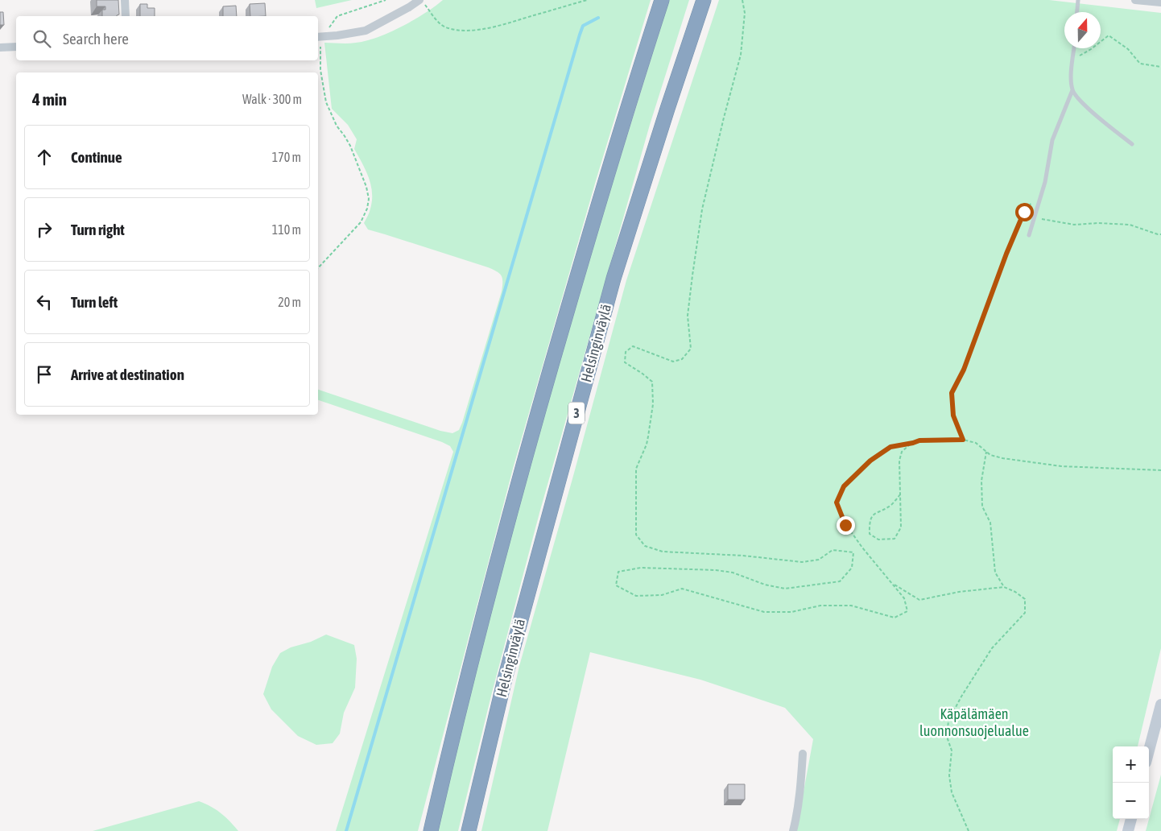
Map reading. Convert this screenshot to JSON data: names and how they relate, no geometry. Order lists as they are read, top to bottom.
{
  "streets": {
    "highway": ["Helsinginväylä", "3"]
  },
  "parks": ["Käpälämäen luonnonsuojelualue"],
  "north": "top",
  "page": {
    "search": "Search here",
    "heading": ["4 min", "Walk · 300 m"],
    "list": [
      ["Continue", "170 m"],
      ["Turn right", "110 m"],
      ["Turn left", "20 m"],
      "Arrive at destination"
    ],
    "map_buttons": ["+", "−"]
  }
}
